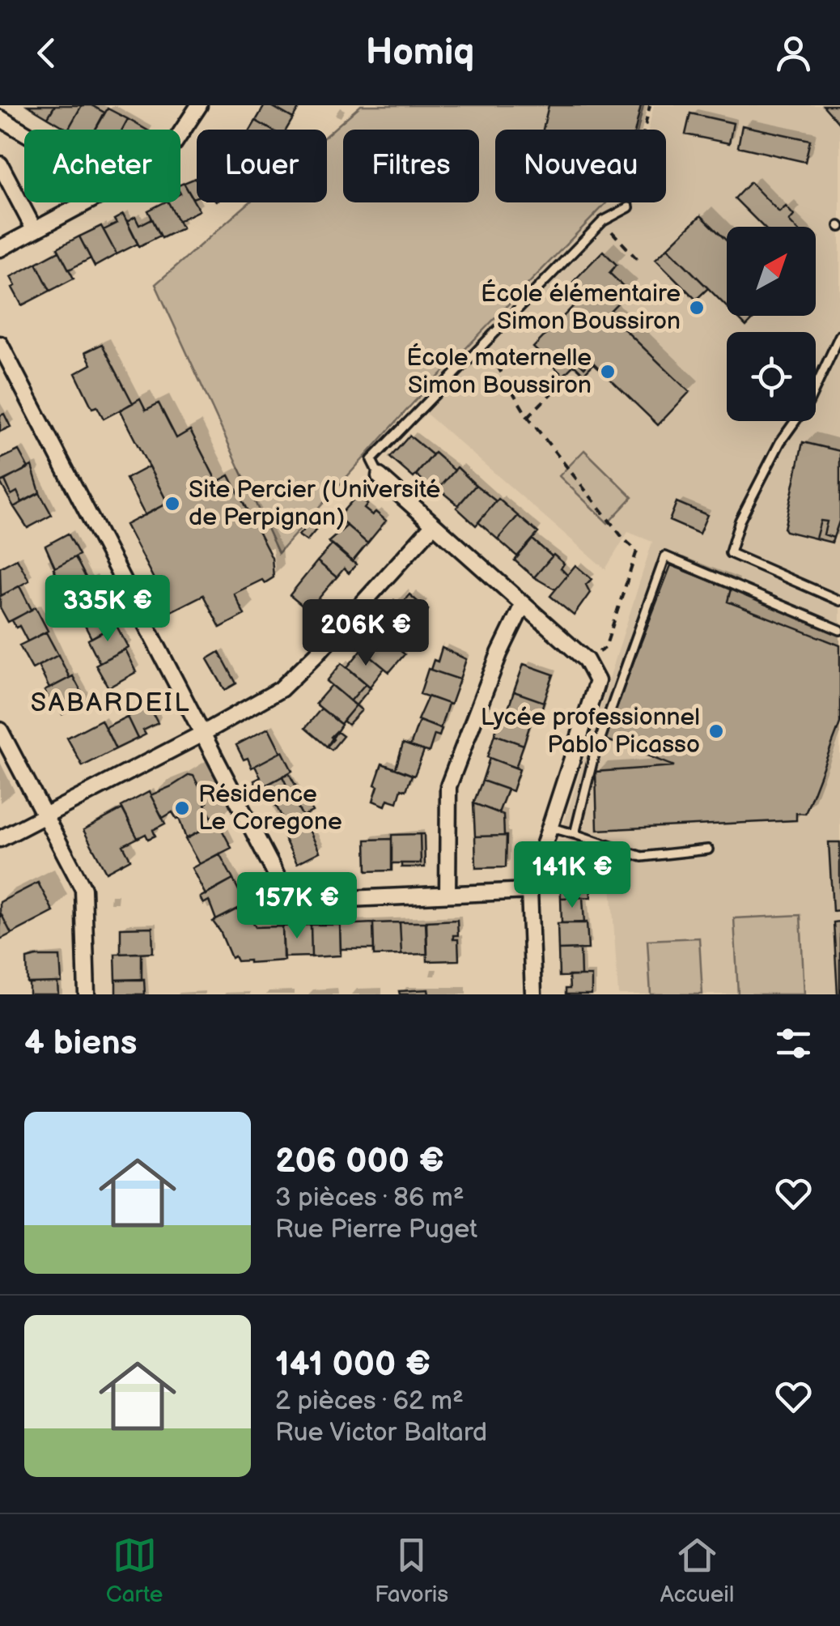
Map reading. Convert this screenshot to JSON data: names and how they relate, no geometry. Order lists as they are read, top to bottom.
{
  "districts": ["SABARDEIL"],
  "places": [
    "École élémentaire Simon Boussiron",
    "École maternelle Simon Boussiron",
    "Site Percier (Université de Perpignan)",
    "Lycée professionnel Pablo Picasso",
    "Résidence Le Coregone"
  ],
  "north": "top right",
  "page": {
    "header": "Homiq",
    "chip": [
      "Acheter",
      "Louer",
      "Filtres",
      "Nouveau"
    ],
    "price": [
      "335K €",
      "206K €",
      "141K €",
      "157K €"
    ],
    "heading": "4 biens",
    "list": [
      {
        "name": "206 000 €",
        "note": "3 pièces · 86 m² · Rue Pierre Puget"
      },
      {
        "name": "141 000 €",
        "note": "2 pièces · 62 m² · Rue Victor Baltard"
      }
    ],
    "tabs": ["Carte", "Favoris", "Accueil"]
  }
}
